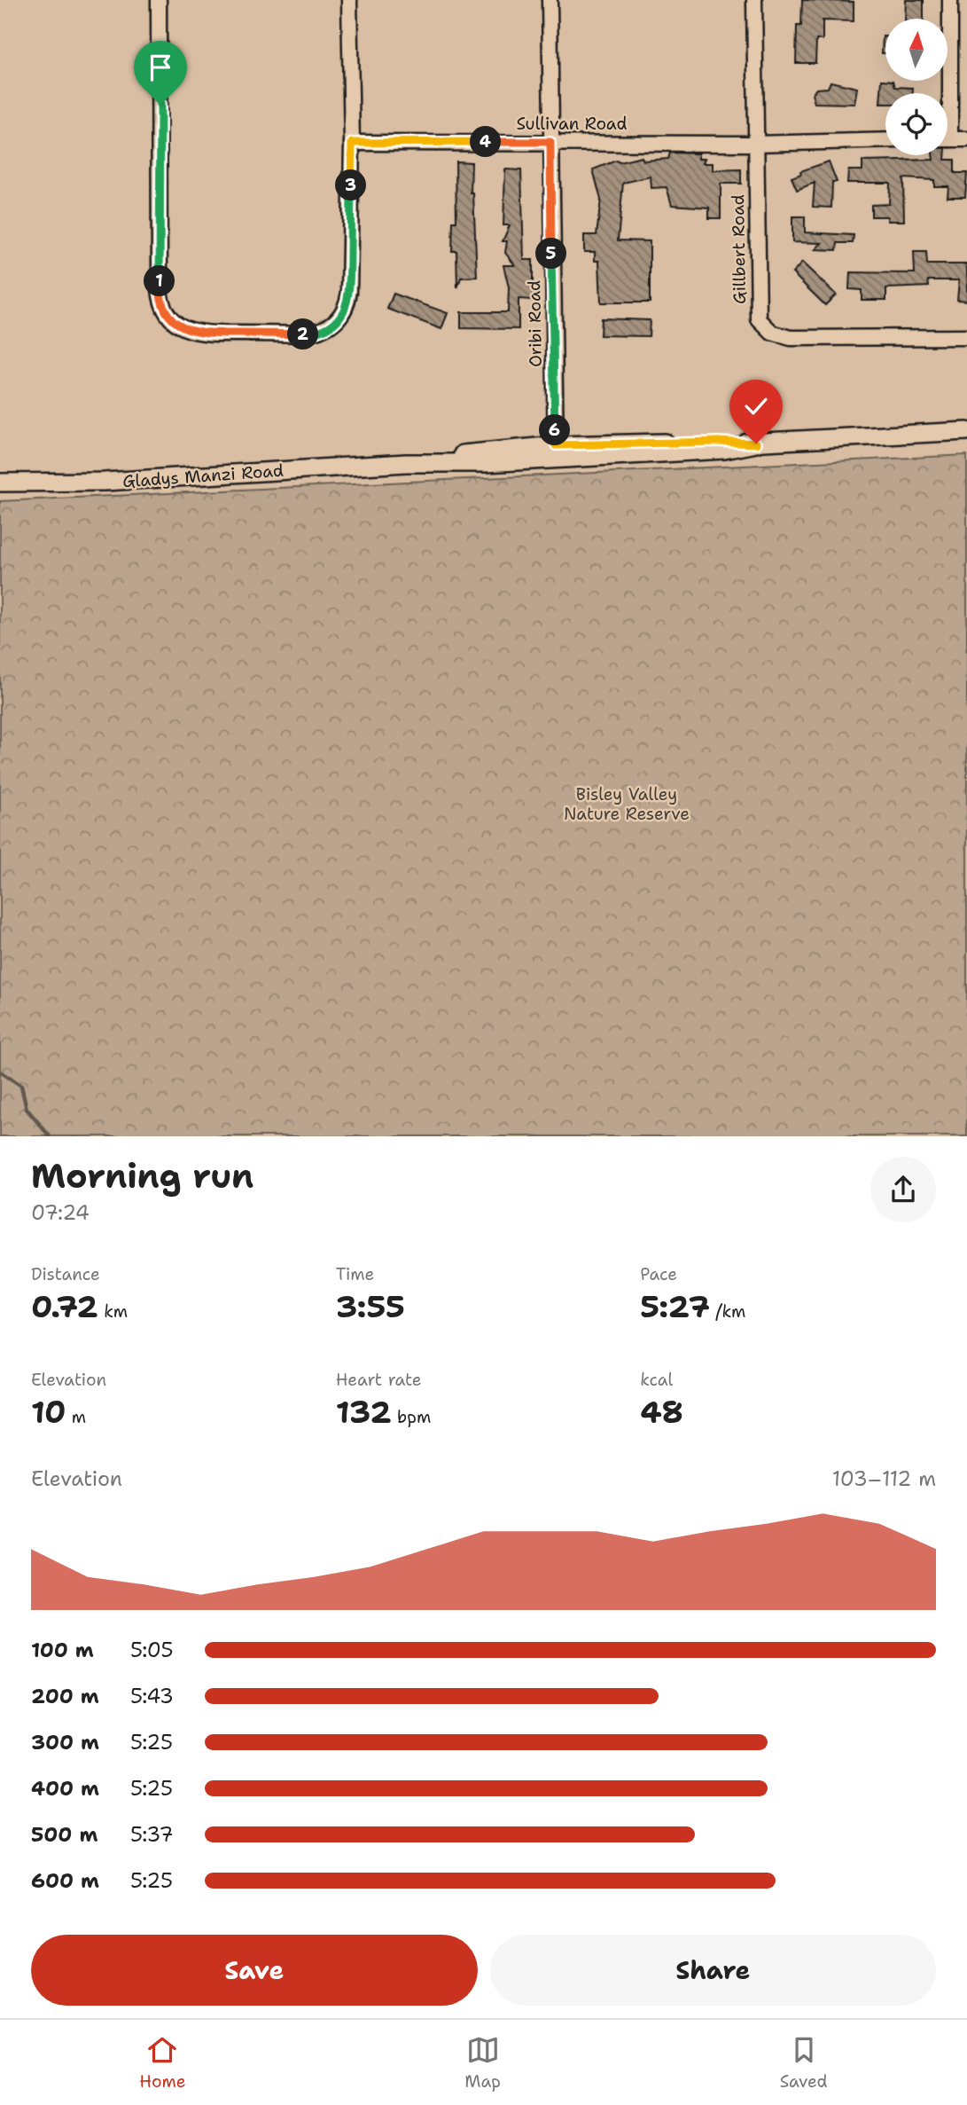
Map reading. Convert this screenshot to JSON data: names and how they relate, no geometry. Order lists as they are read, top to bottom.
{
  "streets": {
    "main road": ["Gladys Manzi Road"],
    "street": ["Sullivan Road", "Gillbert Road", "Oribi Road"]
  },
  "crossings": [
    ["Sullivan Road", "Gillbert Road"],
    ["Sullivan Road", "Oribi Road"],
    ["Oribi Road", "Gladys Manzi Road"]
  ],
  "parks": ["Bisley Valley Nature Reserve"],
  "north": "top",
  "page": {
    "pins": [
      "4",
      "3",
      "5",
      "1",
      "2",
      "6"
    ],
    "heading": ["Morning run", "07:24"],
    "stats": [
      ["Distance", "0.72 km"],
      ["Time", "3:55"],
      ["Pace", "5:27 /km"],
      ["Elevation", "10 m"],
      ["Heart rate", "132 bpm"],
      ["kcal", "48"]
    ],
    "chart": ["Elevation", "103–112 m"],
    "list": [
      {
        "name": "100 m",
        "note": "5:05"
      },
      {
        "name": "200 m",
        "note": "5:43"
      },
      {
        "name": "300 m",
        "note": "5:25"
      },
      {
        "name": "400 m",
        "note": "5:25"
      },
      {
        "name": "500 m",
        "note": "5:37"
      },
      {
        "name": "600 m",
        "note": "5:25"
      }
    ],
    "buttons": ["Save", "Share"],
    "tabs": ["Home", "Map", "Saved"]
  }
}
